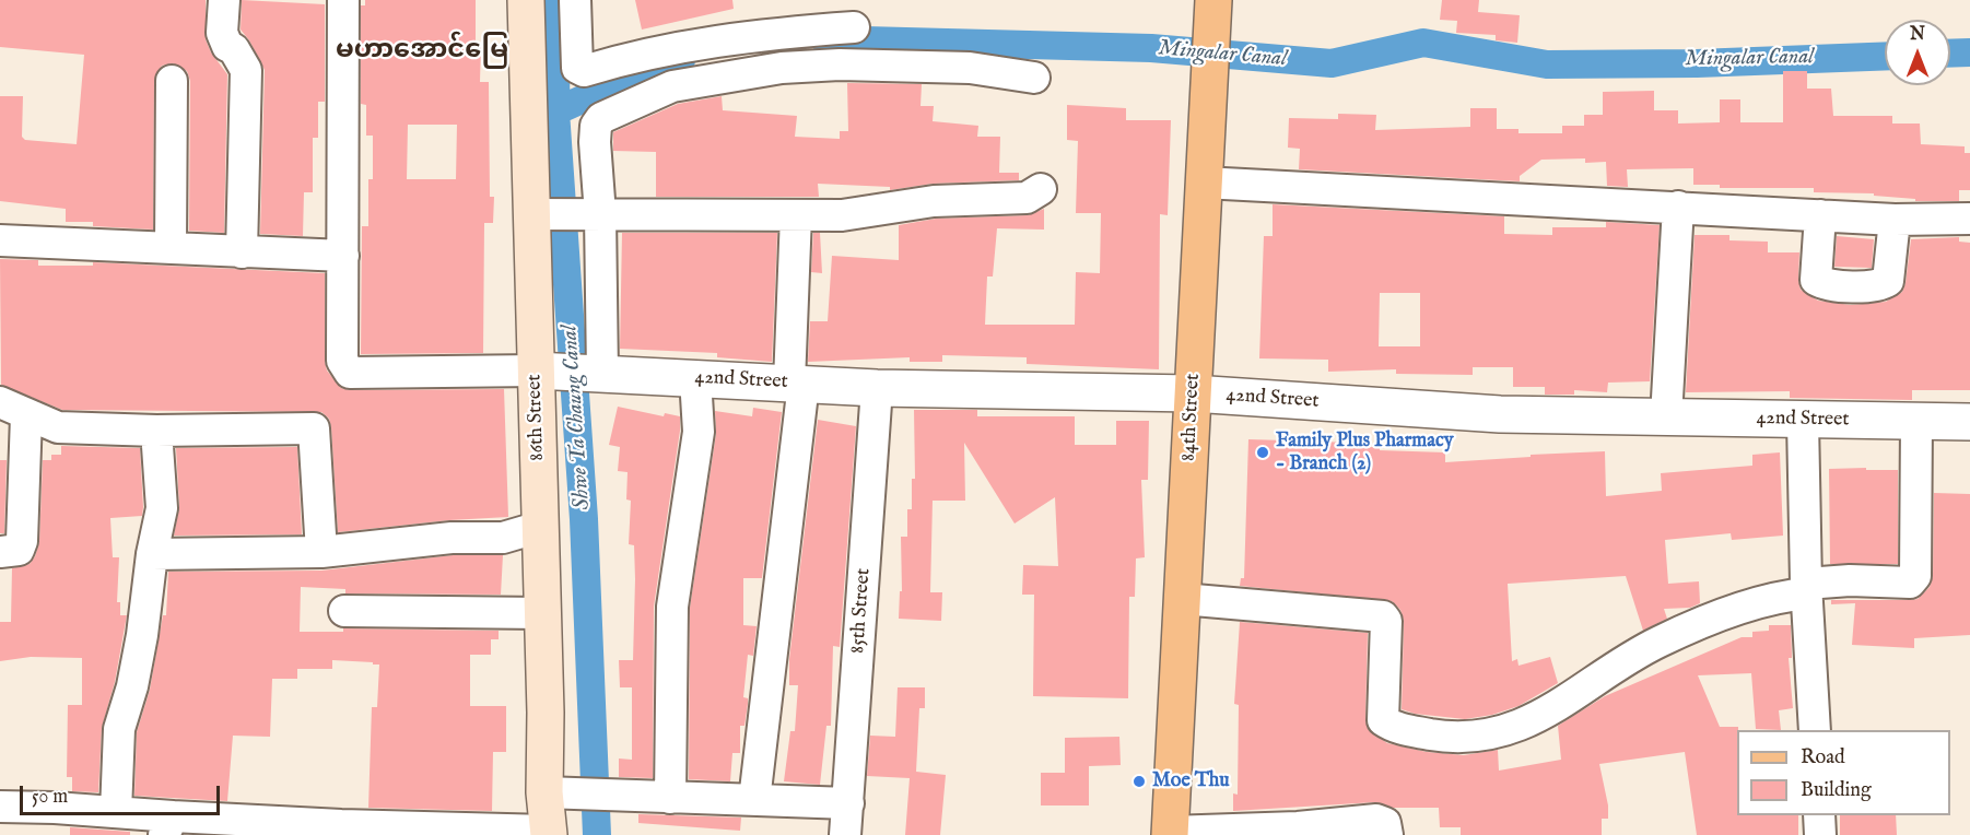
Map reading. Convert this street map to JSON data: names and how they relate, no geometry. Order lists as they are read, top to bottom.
{
  "streets": {
    "main road": ["86th Street", "84th Street"],
    "street": ["42nd Street", "85th Street"]
  },
  "crossings": [
    ["42nd Street", "86th Street"],
    ["42nd Street", "84th Street"],
    ["42nd Street", "85th Street"]
  ],
  "districts": ["မဟာအောင်မြေ"],
  "water": ["Mingalar Canal", "Shwe Ta Chaung Canal"],
  "places": ["Family Plus Pharmacy - Branch (2)", "Moe Thu"],
  "legend": ["Road", "Building"],
  "scale_bar": "50 m",
  "north": "top"
}
